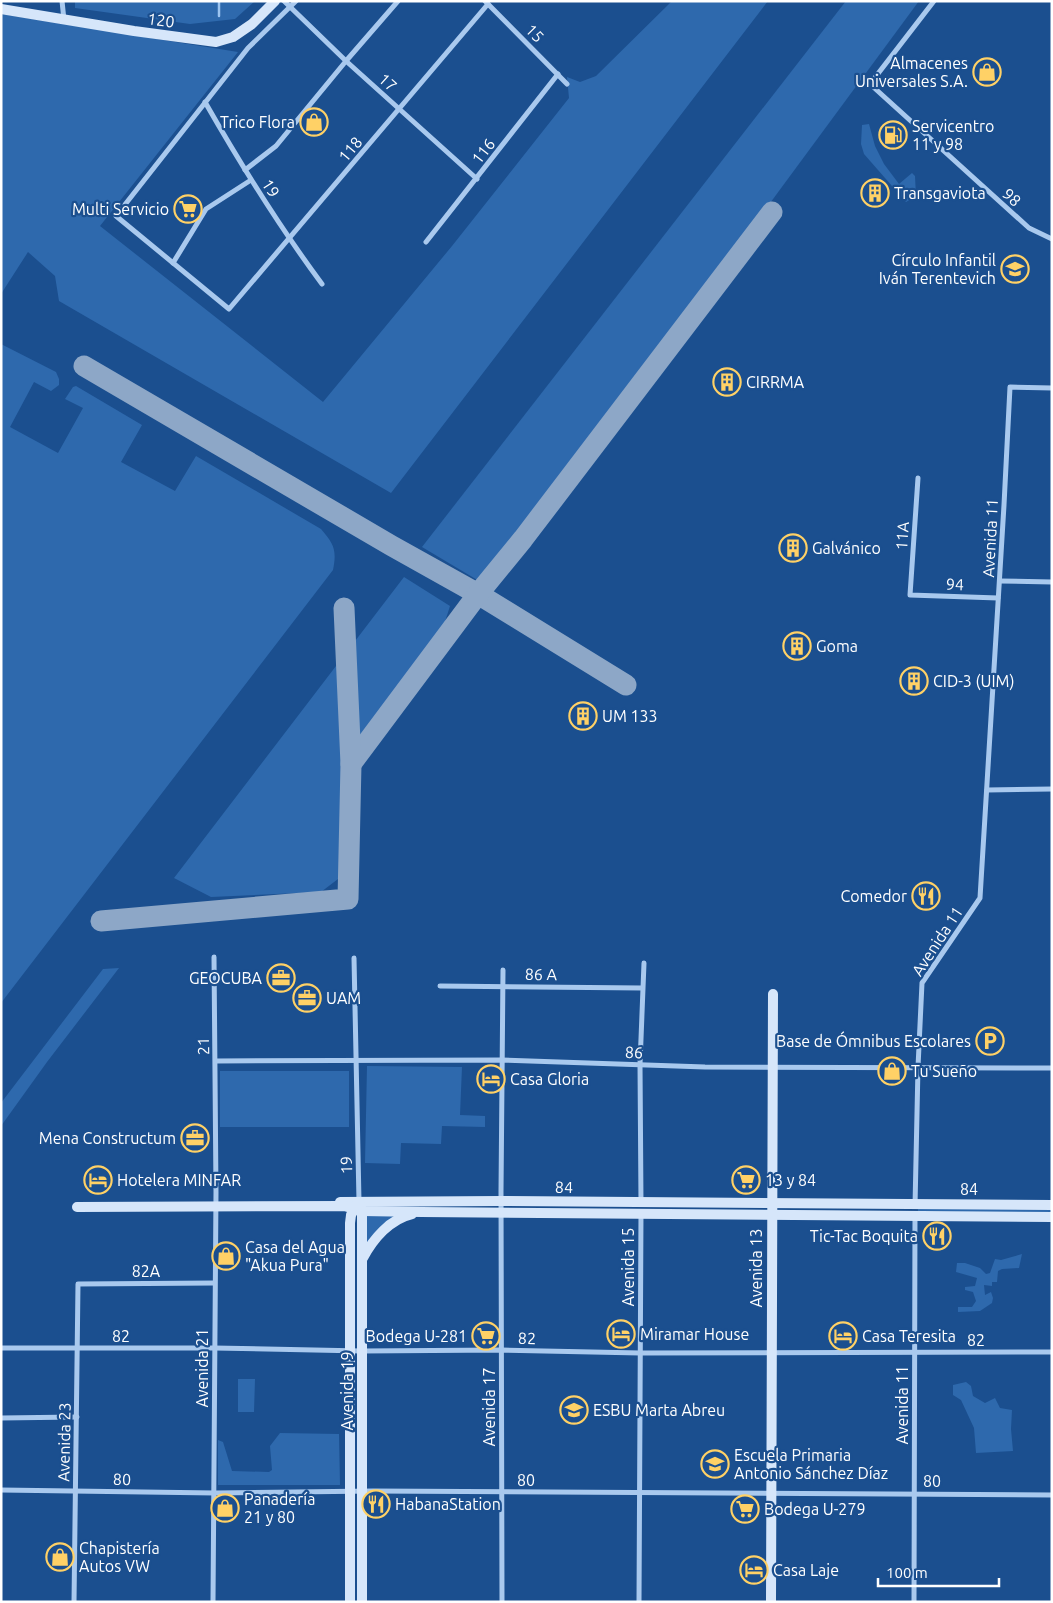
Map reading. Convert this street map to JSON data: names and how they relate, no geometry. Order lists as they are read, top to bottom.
{
  "streets": {
    "main road": [
      "120",
      "84",
      "Avenida 13",
      "Avenida 19"
    ],
    "street": [
      "15",
      "17",
      "118",
      "116",
      "19",
      "98",
      "11A",
      "Avenida 11",
      "94",
      "86 A",
      "21",
      "86",
      "Avenida 15",
      "82A",
      "82",
      "Avenida 21",
      "Avenida 17",
      "Avenida 23",
      "80"
    ]
  },
  "crossings": [
    ["15", "118"],
    ["15", "116"],
    ["17", "118"],
    ["17", "116"],
    ["118", "19"],
    ["19", "86"],
    ["19", "84"],
    ["19", "Avenida 19"],
    ["11A", "94"],
    ["Avenida 11", "94"],
    ["Avenida 11", "86"],
    ["Avenida 11", "84"],
    ["Avenida 11", "82"],
    ["Avenida 11", "80"],
    ["86 A", "Avenida 15"],
    ["21", "86"],
    ["21", "Avenida 21"],
    ["86", "Avenida 15"],
    ["86", "Avenida 13"],
    ["84", "Avenida 15"],
    ["84", "Avenida 13"],
    ["84", "Avenida 21"],
    ["84", "Avenida 19"],
    ["84", "Avenida 17"],
    ["Avenida 15", "82"],
    ["Avenida 15", "80"],
    ["Avenida 13", "82"],
    ["Avenida 13", "80"],
    ["82A", "Avenida 21"],
    ["82A", "Avenida 23"],
    ["82", "Avenida 21"],
    ["82", "Avenida 19"],
    ["82", "Avenida 17"],
    ["82", "Avenida 23"],
    ["Avenida 21", "80"],
    ["Avenida 19", "80"],
    ["Avenida 17", "80"],
    ["Avenida 23", "80"]
  ],
  "places": {
    "shop": [
      "Almacenes Universales S.A.",
      "Trico Flora",
      "Tu Sueño",
      "Casa del Agua \"Akua Pura\"",
      "Panadería 21 y 80",
      "Chapistería Autos VW"
    ],
    "fuel station": ["Servicentro 11 y 98"],
    "building": [
      "Transgaviota",
      "CIRRMA",
      "Galvánico",
      "Goma",
      "CID-3 (UIM)",
      "UM 133"
    ],
    "supermarket": [
      "Multi Servicio",
      "13 y 84",
      "Bodega U-281",
      "Bodega U-279"
    ],
    "school or university": ["Círculo Infantil Iván Terentevich", "ESBU Marta Abreu", "Escuela Primaria Antonio Sánchez Díaz"],
    "restaurant": ["Comedor", "Tic-Tac Boquita", "HabanaStation"],
    "office": ["GEOCUBA", "UAM", "Mena Constructum"],
    "parking": ["Base de Ómnibus Escolares"],
    "hotel": [
      "Casa Gloria",
      "Hotelera MINFAR",
      "Miramar House",
      "Casa Teresita",
      "Casa Laje"
    ]
  },
  "scale_bar": "100 m"
}
